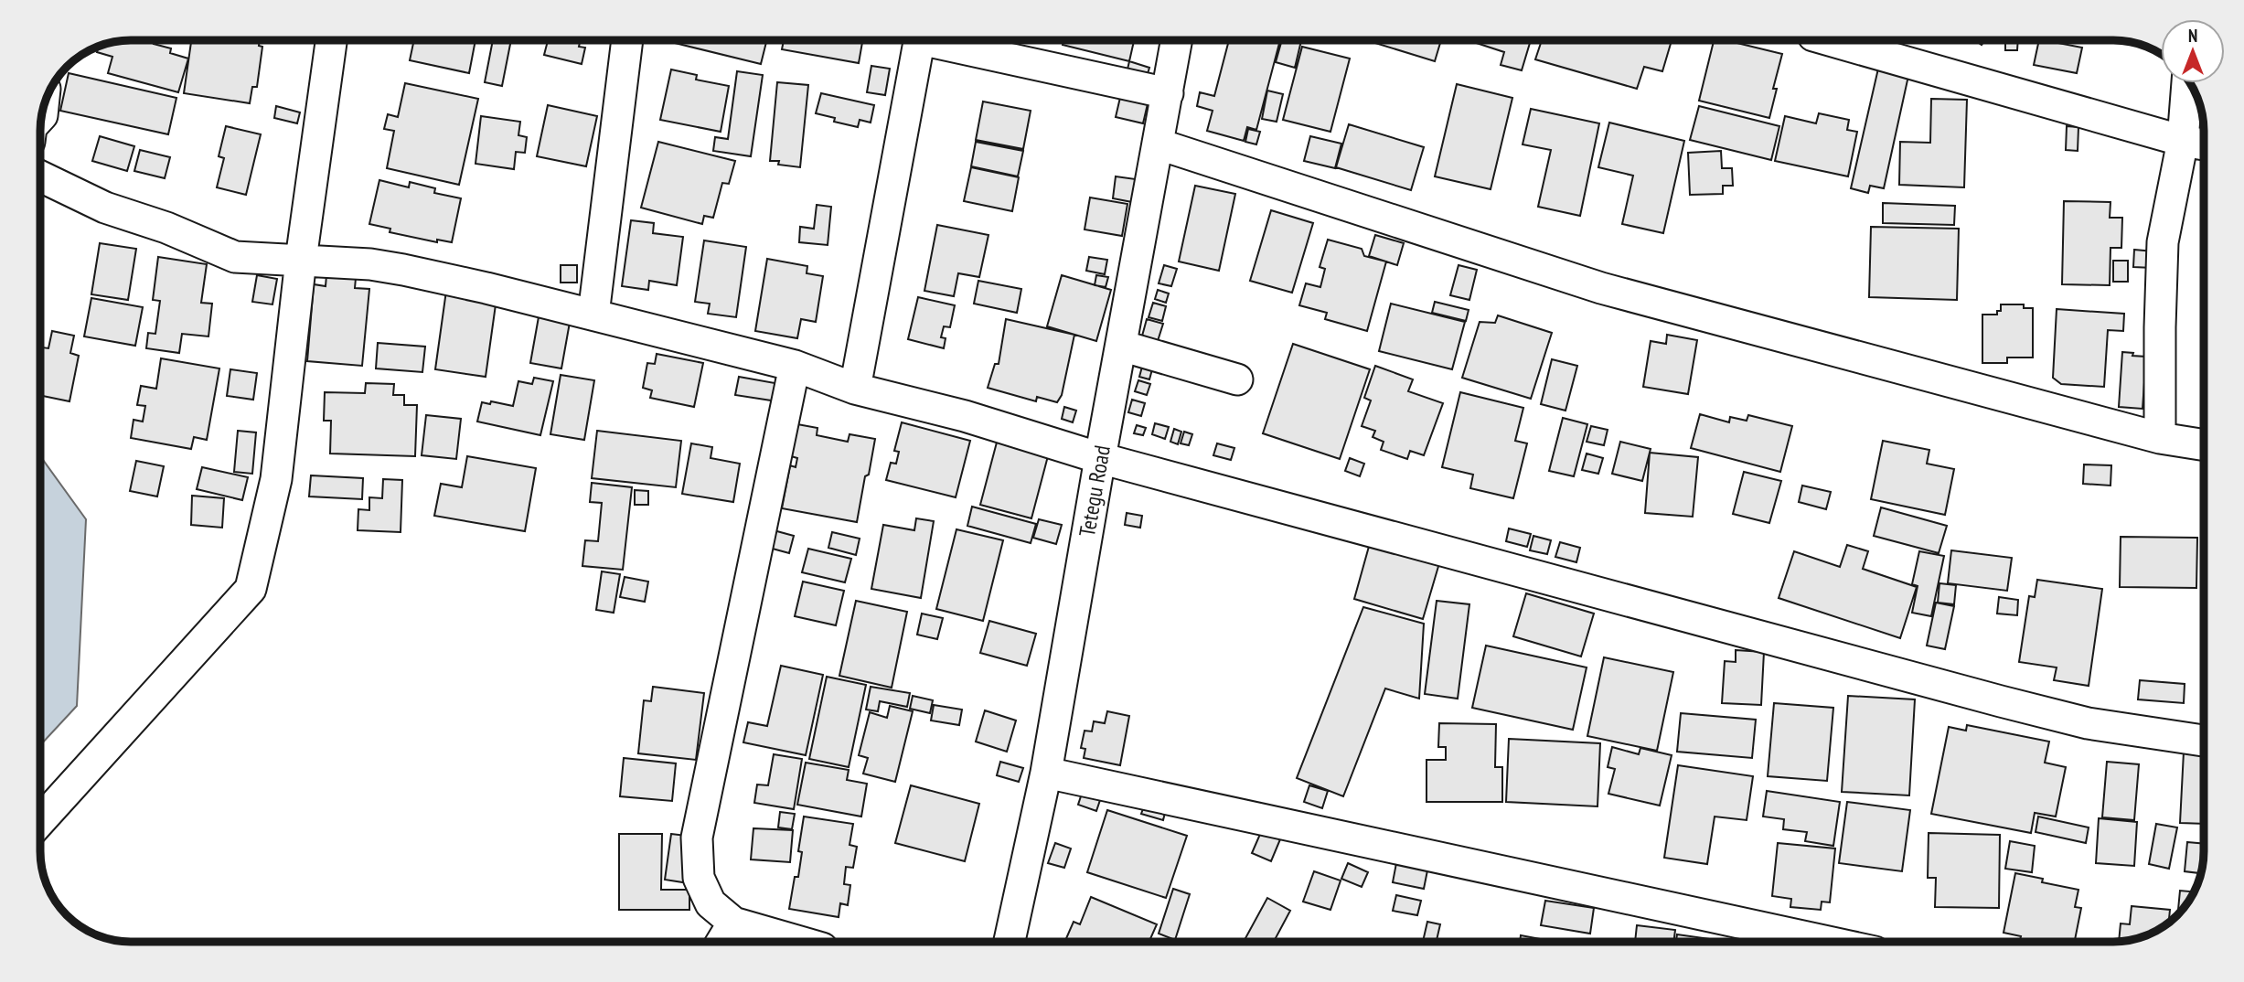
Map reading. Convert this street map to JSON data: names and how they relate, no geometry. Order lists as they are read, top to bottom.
{
  "streets": {
    "street": ["Tetegu Road"]
  },
  "north": "top"
}
